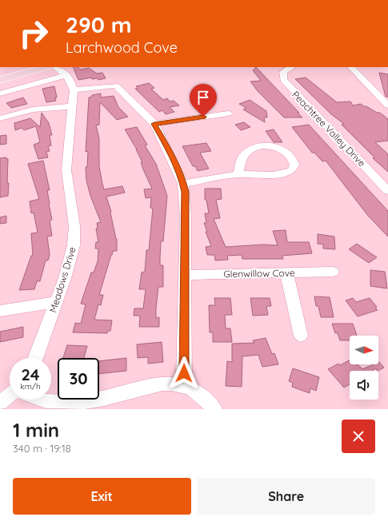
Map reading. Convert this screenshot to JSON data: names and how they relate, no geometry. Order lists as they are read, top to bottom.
{
  "streets": {
    "street": ["Peachtree Valley Drive", "Glenwillow Cove", "Meadows Drive"]
  },
  "north": "right",
  "page": {
    "turn": ["290 m", "Larchwood Cove"],
    "speed": "24 km/h",
    "limit": "30",
    "heading": ["1 min", "340 m · 19:18"],
    "buttons": ["Exit", "Share"]
  }
}
